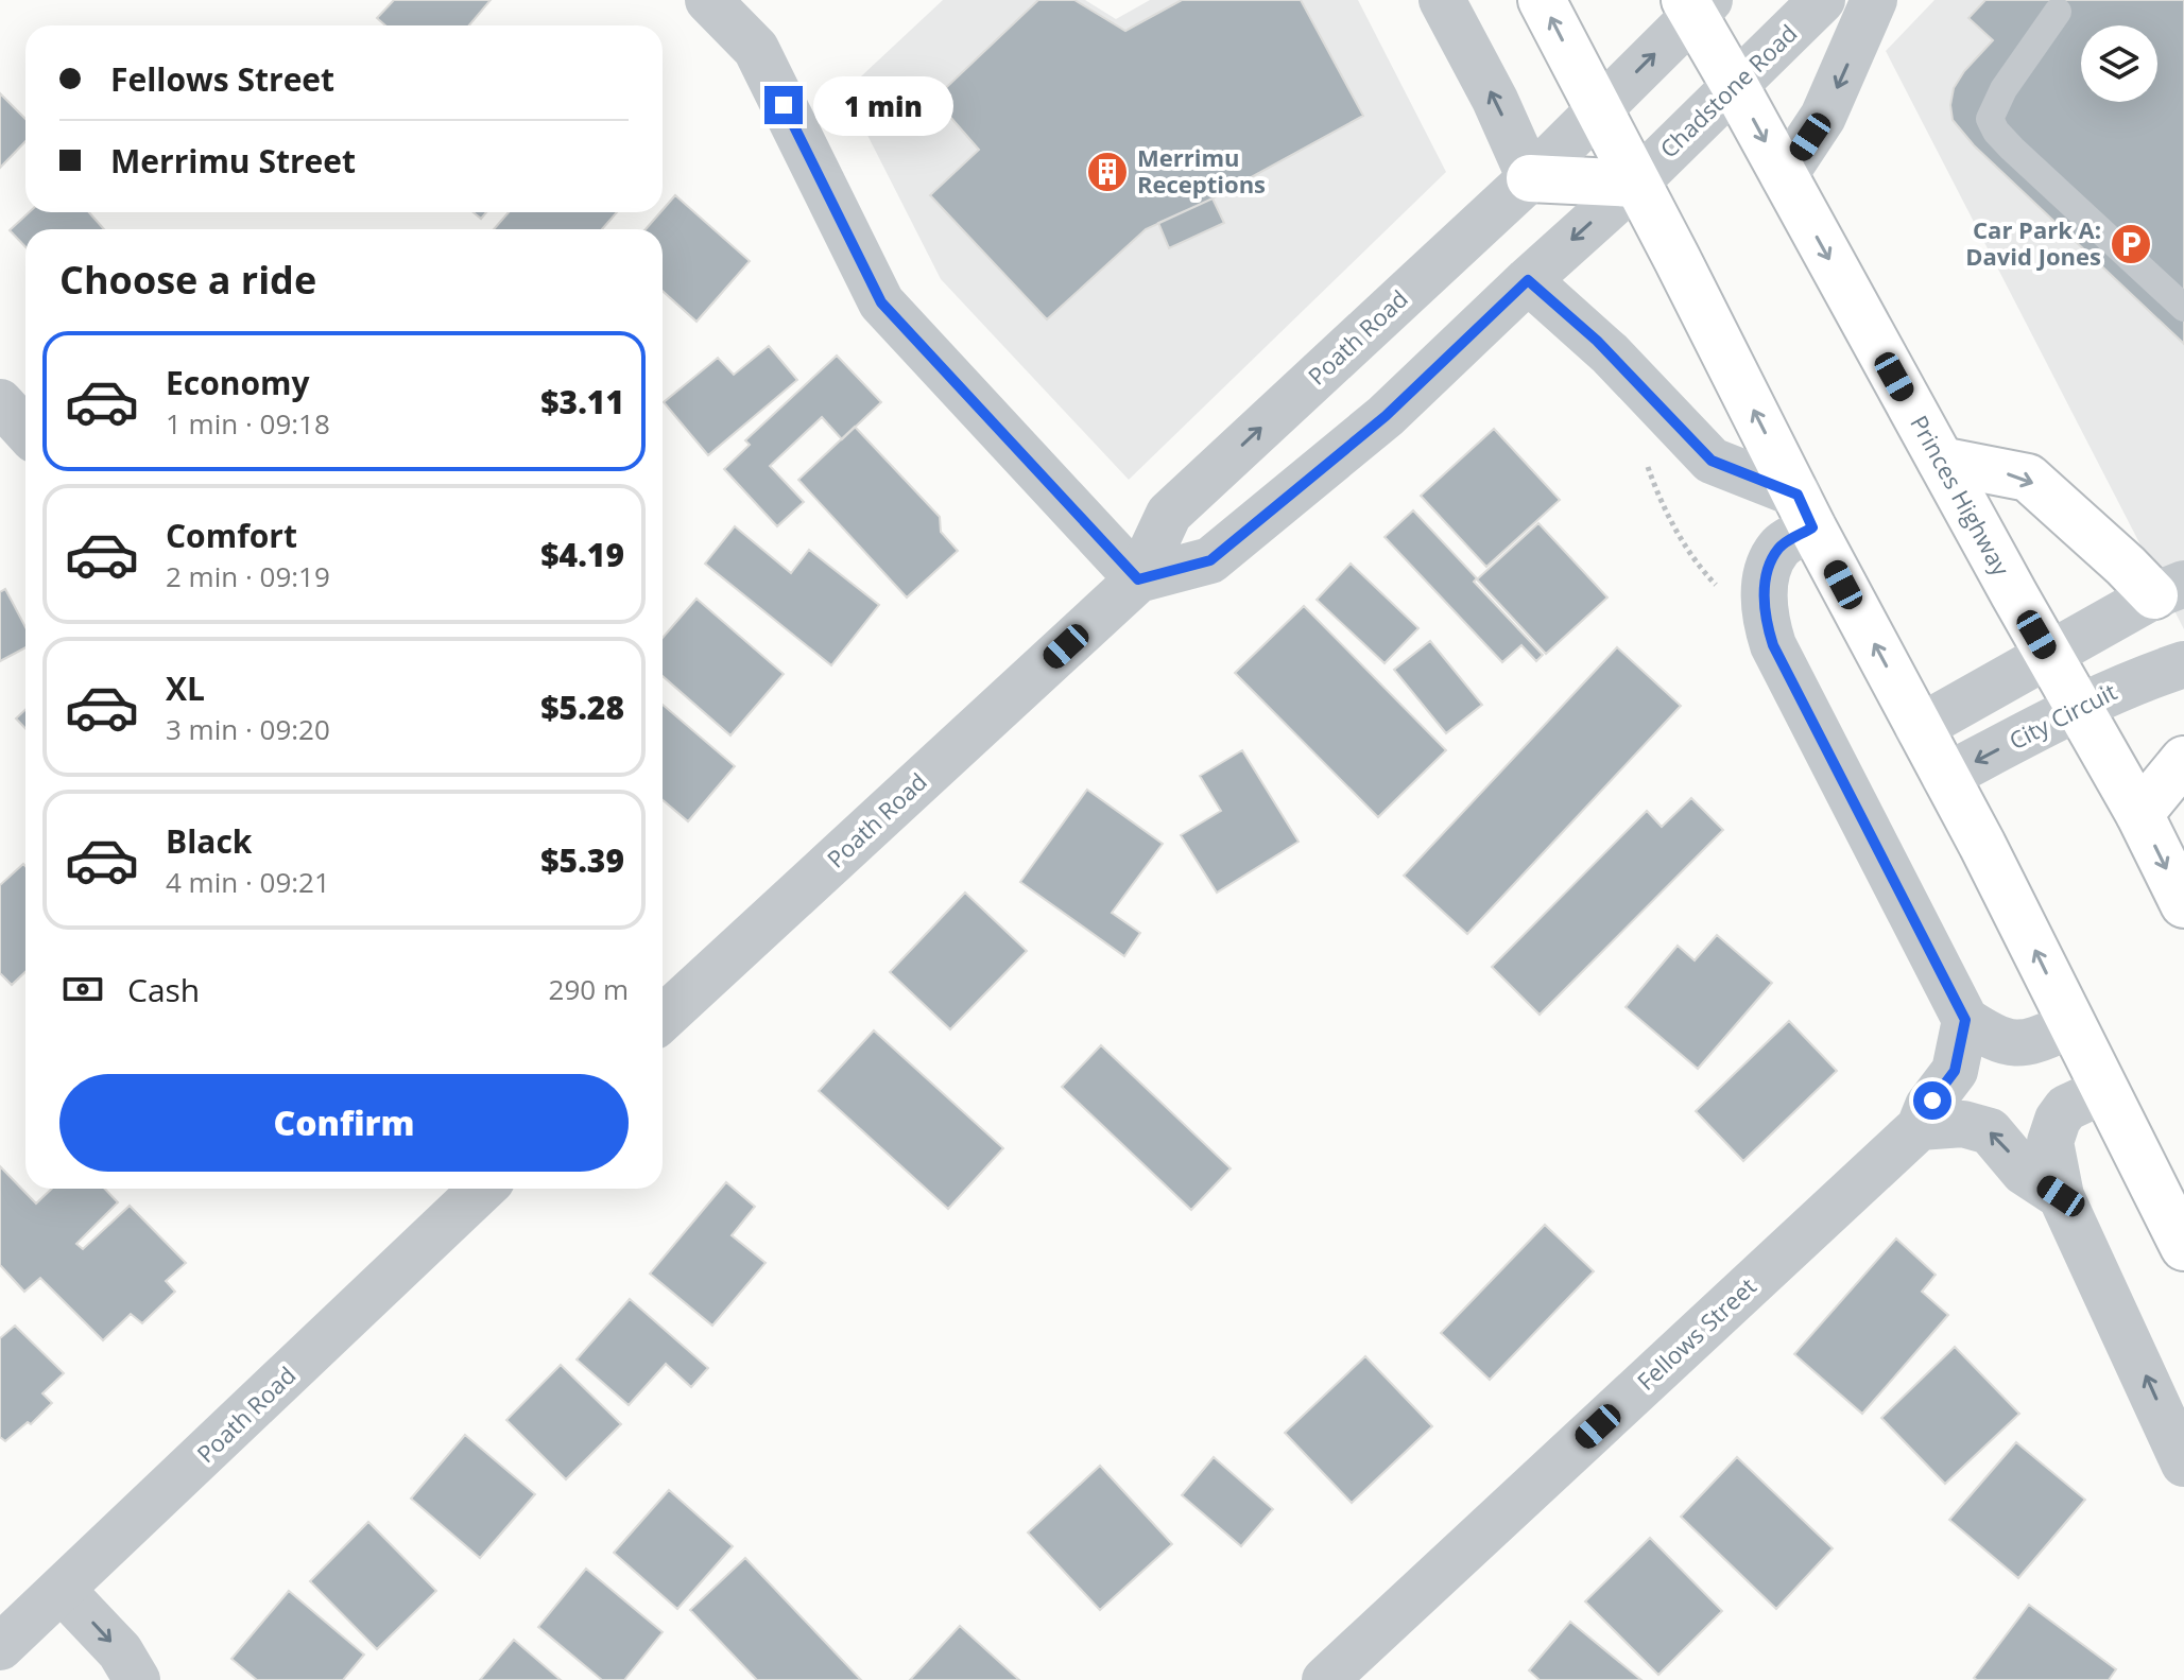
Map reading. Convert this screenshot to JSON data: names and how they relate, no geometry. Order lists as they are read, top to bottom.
{
  "streets": {
    "highway": ["Princes Highway"],
    "street": [
      "Chadstone Road",
      "Poath Road",
      "City Circuit",
      "Fellows Street"
    ]
  },
  "crossings": [
    ["Chadstone Road", "Poath Road"],
    ["Chadstone Road", "Princes Highway"],
    ["Princes Highway", "City Circuit"]
  ],
  "places": {
    "building": ["Merrimu Receptions"],
    "parking": ["Car Park A: David Jones"]
  },
  "page": {
    "banner": ["Fellows Street", "Merrimu Street"],
    "bubble": "1 min",
    "heading": "Choose a ride",
    "list": [
      {
        "name": "Economy",
        "note": "1 min · 09:18",
        "value": "$3.11"
      },
      {
        "name": "Comfort",
        "note": "2 min · 09:19",
        "value": "$4.19"
      },
      {
        "name": "XL",
        "note": "3 min · 09:20",
        "value": "$5.28"
      },
      {
        "name": "Black",
        "note": "4 min · 09:21",
        "value": "$5.39"
      }
    ],
    "pay": ["Cash", "290 m"],
    "buttons": "Confirm"
  }
}
